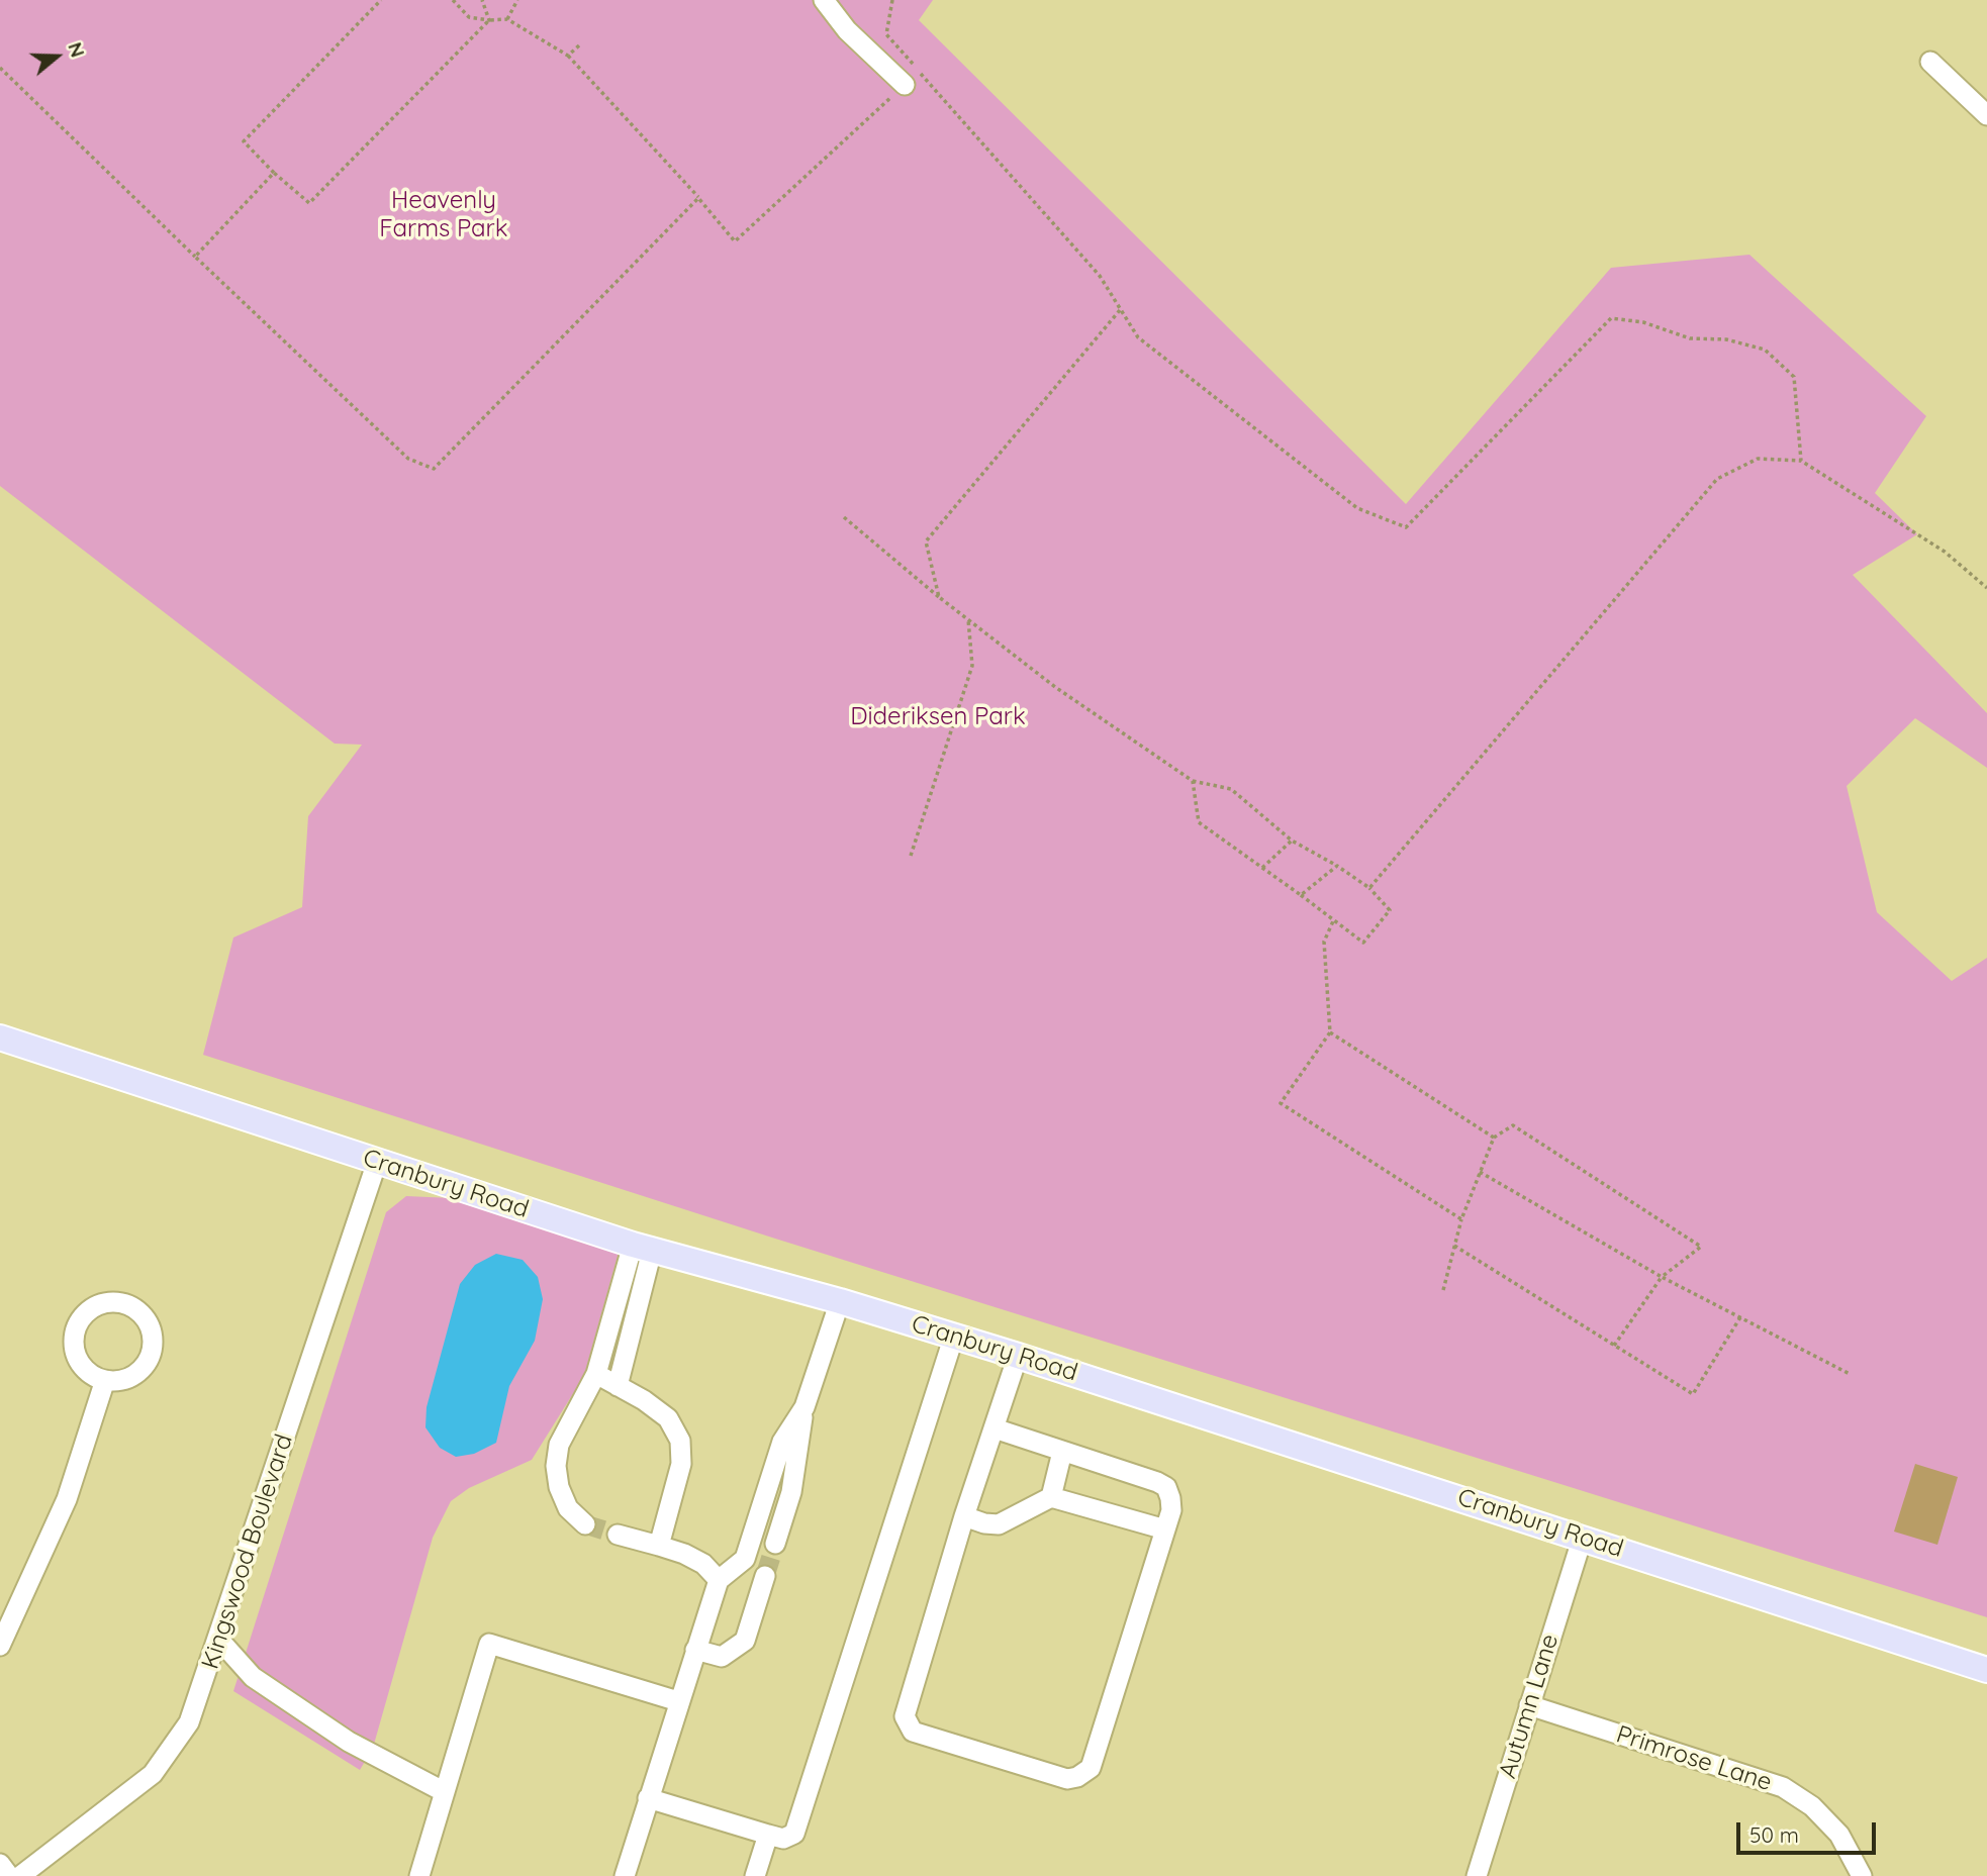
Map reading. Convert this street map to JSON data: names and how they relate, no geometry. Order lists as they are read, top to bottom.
{
  "streets": {
    "main road": ["Cranbury Road"],
    "street": ["Kingswood Boulevard", "Autumn Lane", "Primrose Lane"]
  },
  "crossings": [
    ["Cranbury Road", "Kingswood Boulevard"],
    ["Cranbury Road", "Autumn Lane"],
    ["Autumn Lane", "Primrose Lane"]
  ],
  "parks": ["Heavenly Farms Park", "Dideriksen Park"],
  "scale_bar": "50 m",
  "north": "right"
}
